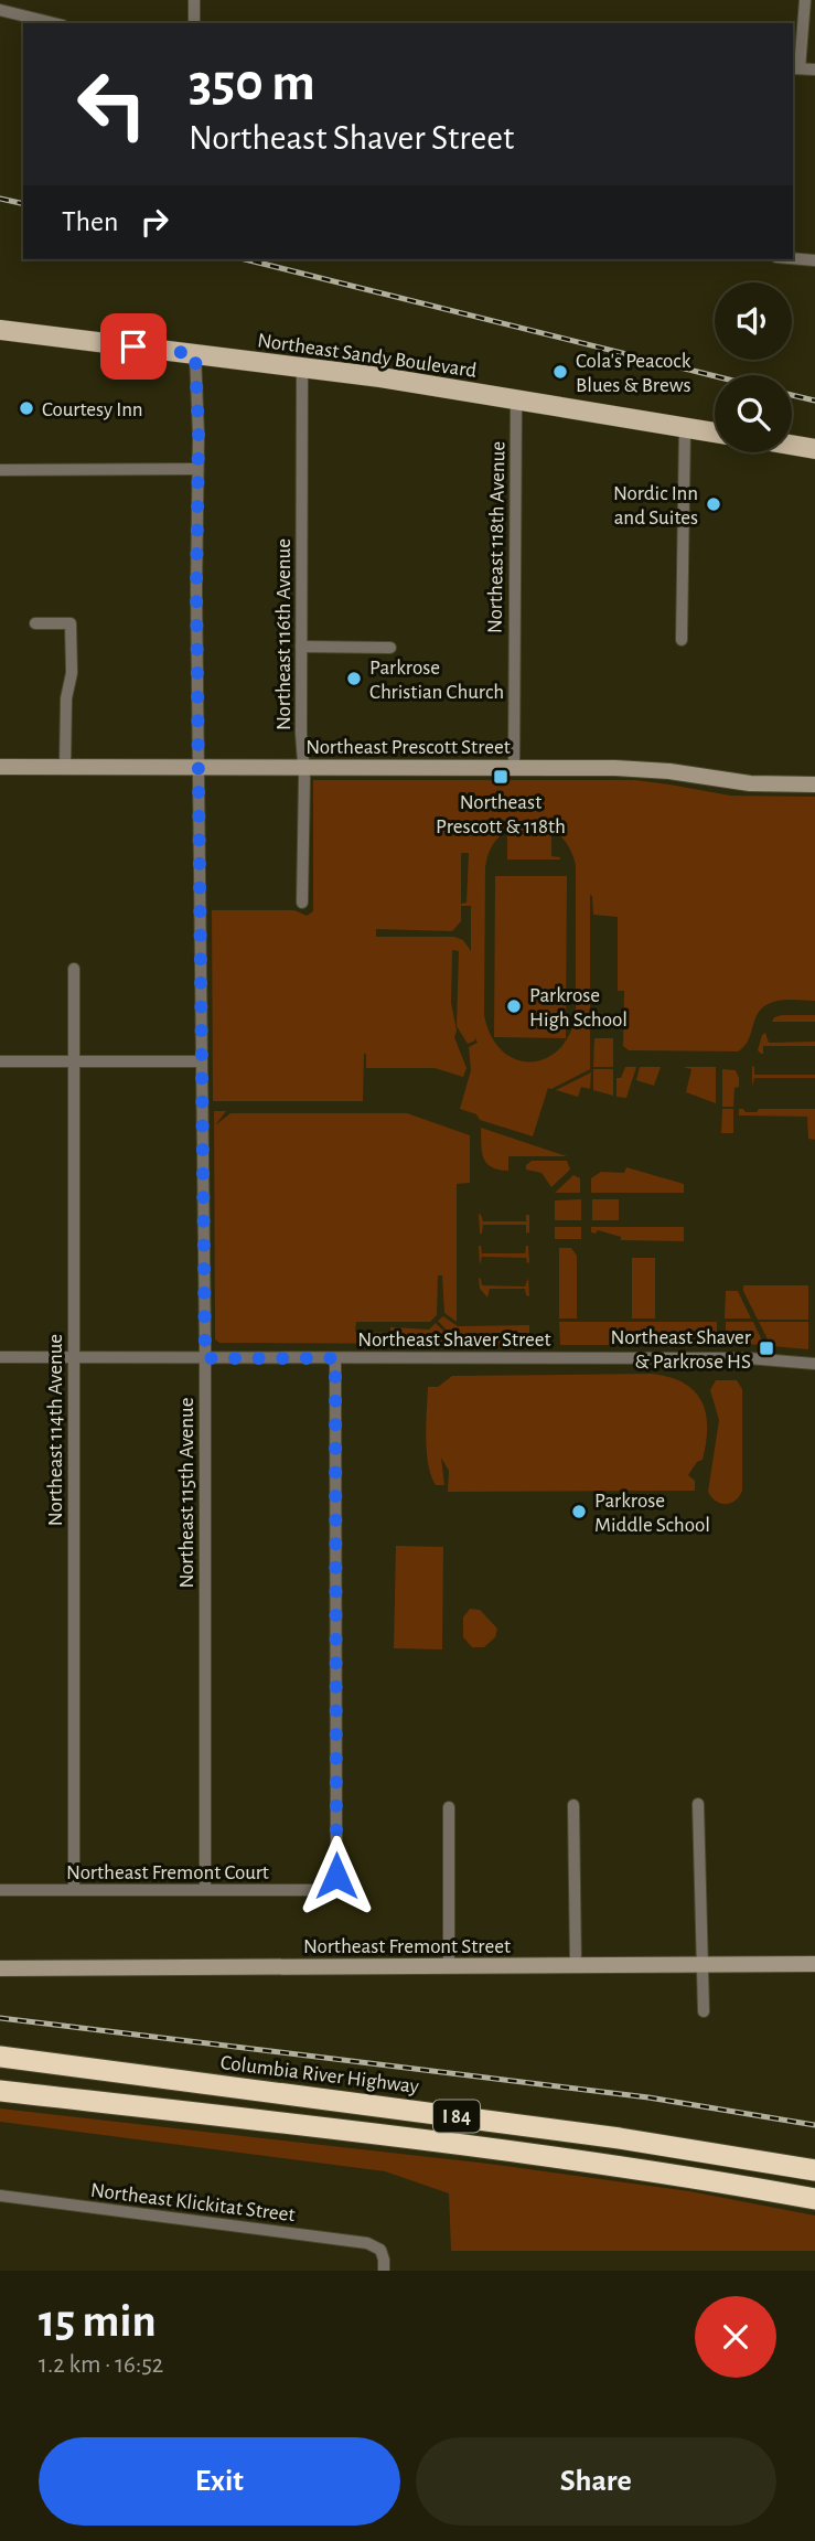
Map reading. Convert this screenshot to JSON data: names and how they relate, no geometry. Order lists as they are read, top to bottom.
{
  "streets": {
    "highway": ["Columbia River Highway", "I 84"],
    "main road": ["Northeast Sandy Boulevard"],
    "street": [
      "Northeast 118th Avenue",
      "Northeast 116th Avenue",
      "Northeast Prescott Street",
      "Northeast Shaver Street",
      "Northeast 114th Avenue",
      "Northeast 115th Avenue",
      "Northeast Fremont Court",
      "Northeast Fremont Street",
      "Northeast Klickitat Street"
    ]
  },
  "crossings": [
    ["Northeast Sandy Boulevard", "Northeast 118th Avenue"],
    ["Northeast Sandy Boulevard", "Northeast 116th Avenue"],
    ["Northeast Sandy Boulevard", "Northeast 115th Avenue"],
    ["Northeast 118th Avenue", "Northeast Prescott Street"],
    ["Northeast 116th Avenue", "Northeast Prescott Street"],
    ["Northeast Prescott Street", "Northeast 115th Avenue"],
    ["Northeast Shaver Street", "Northeast 114th Avenue"],
    ["Northeast Shaver Street", "Northeast 115th Avenue"],
    ["Northeast Shaver Street", "Northeast Fremont Court"],
    ["Northeast 114th Avenue", "Northeast Fremont Court"],
    ["Northeast 115th Avenue", "Northeast Fremont Court"]
  ],
  "places": {
    "other": [
      "Cola's Peacock Blues & Brews",
      "Courtesy Inn",
      "Nordic Inn and Suites",
      "Parkrose Christian Church",
      "Parkrose High School",
      "Parkrose Middle School"
    ],
    "transit": ["Northeast Prescott & 118th", "Northeast Shaver & Parkrose HS"]
  },
  "page": {
    "turn": ["350 m", "Northeast Shaver Street"],
    "then": "Then",
    "heading": ["15 min", "1.2 km · 16:52"],
    "buttons": ["Exit", "Share"]
  }
}
